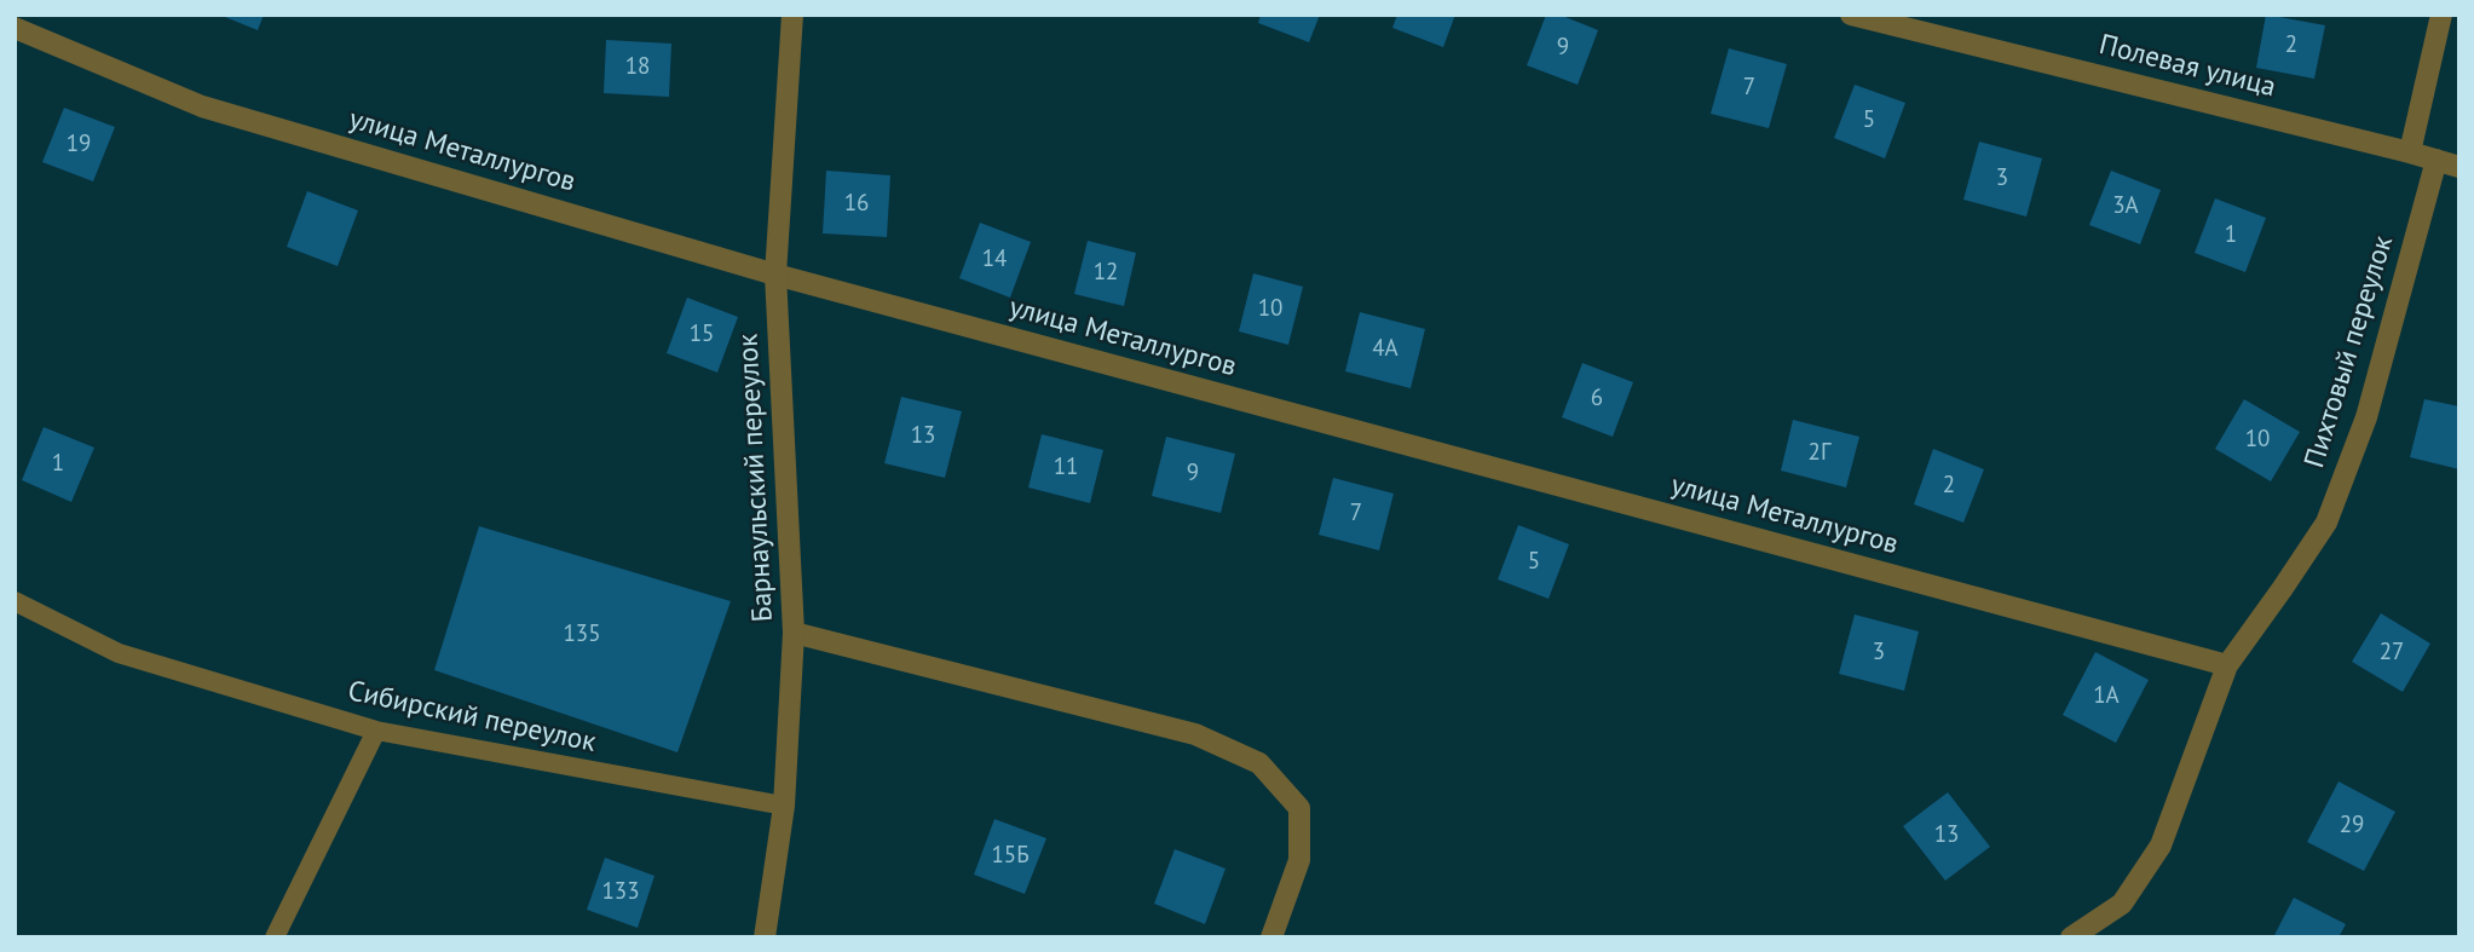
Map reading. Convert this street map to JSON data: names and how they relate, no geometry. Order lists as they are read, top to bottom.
{
  "streets": {
    "street": [
      "Полевая улица",
      "улица Металлургов",
      "Пихтовый переулок",
      "Барнаульский переулок"
    ],
    "lane": ["Сибирский переулок"]
  },
  "crossings": [
    ["Полевая улица", "Пихтовый переулок"],
    ["улица Металлургов", "Пихтовый переулок"],
    ["улица Металлургов", "Барнаульский переулок"],
    ["Барнаульский переулок", "Сибирский переулок"]
  ],
  "house_numbers": [
    "2",
    "9",
    "18",
    "7",
    "5",
    "19",
    "3",
    "16",
    "3А",
    "1",
    "14",
    "12",
    "10",
    "15",
    "4А",
    "6",
    "13",
    "10",
    "2Г",
    "1",
    "11",
    "9",
    "2",
    "7",
    "5",
    "135",
    "3",
    "27",
    "1А",
    "29",
    "13",
    "15Б",
    "133"
  ]
}
